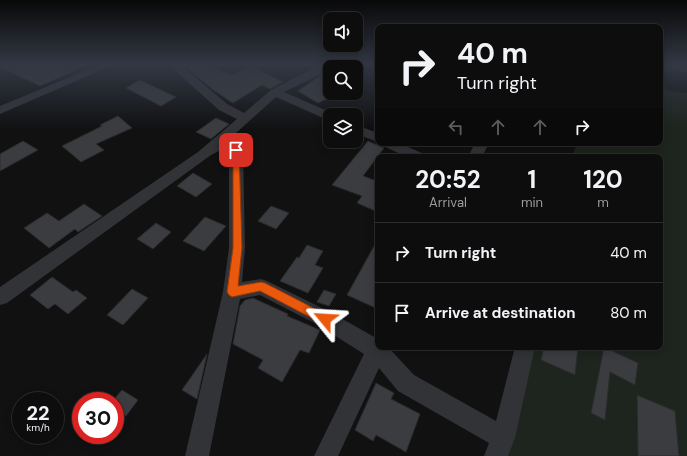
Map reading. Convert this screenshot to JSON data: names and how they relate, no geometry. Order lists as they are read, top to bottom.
{
  "page": {
    "turn": ["40 m", "Turn right"],
    "eta": [
      "20:52",
      "Arrival",
      "1",
      "min",
      "120",
      "m"
    ],
    "list": [
      {
        "name": "Turn right",
        "value": "40 m"
      },
      {
        "name": "Arrive at destination",
        "value": "80 m"
      }
    ],
    "speed": "22 km/h",
    "limit": "30"
  }
}
